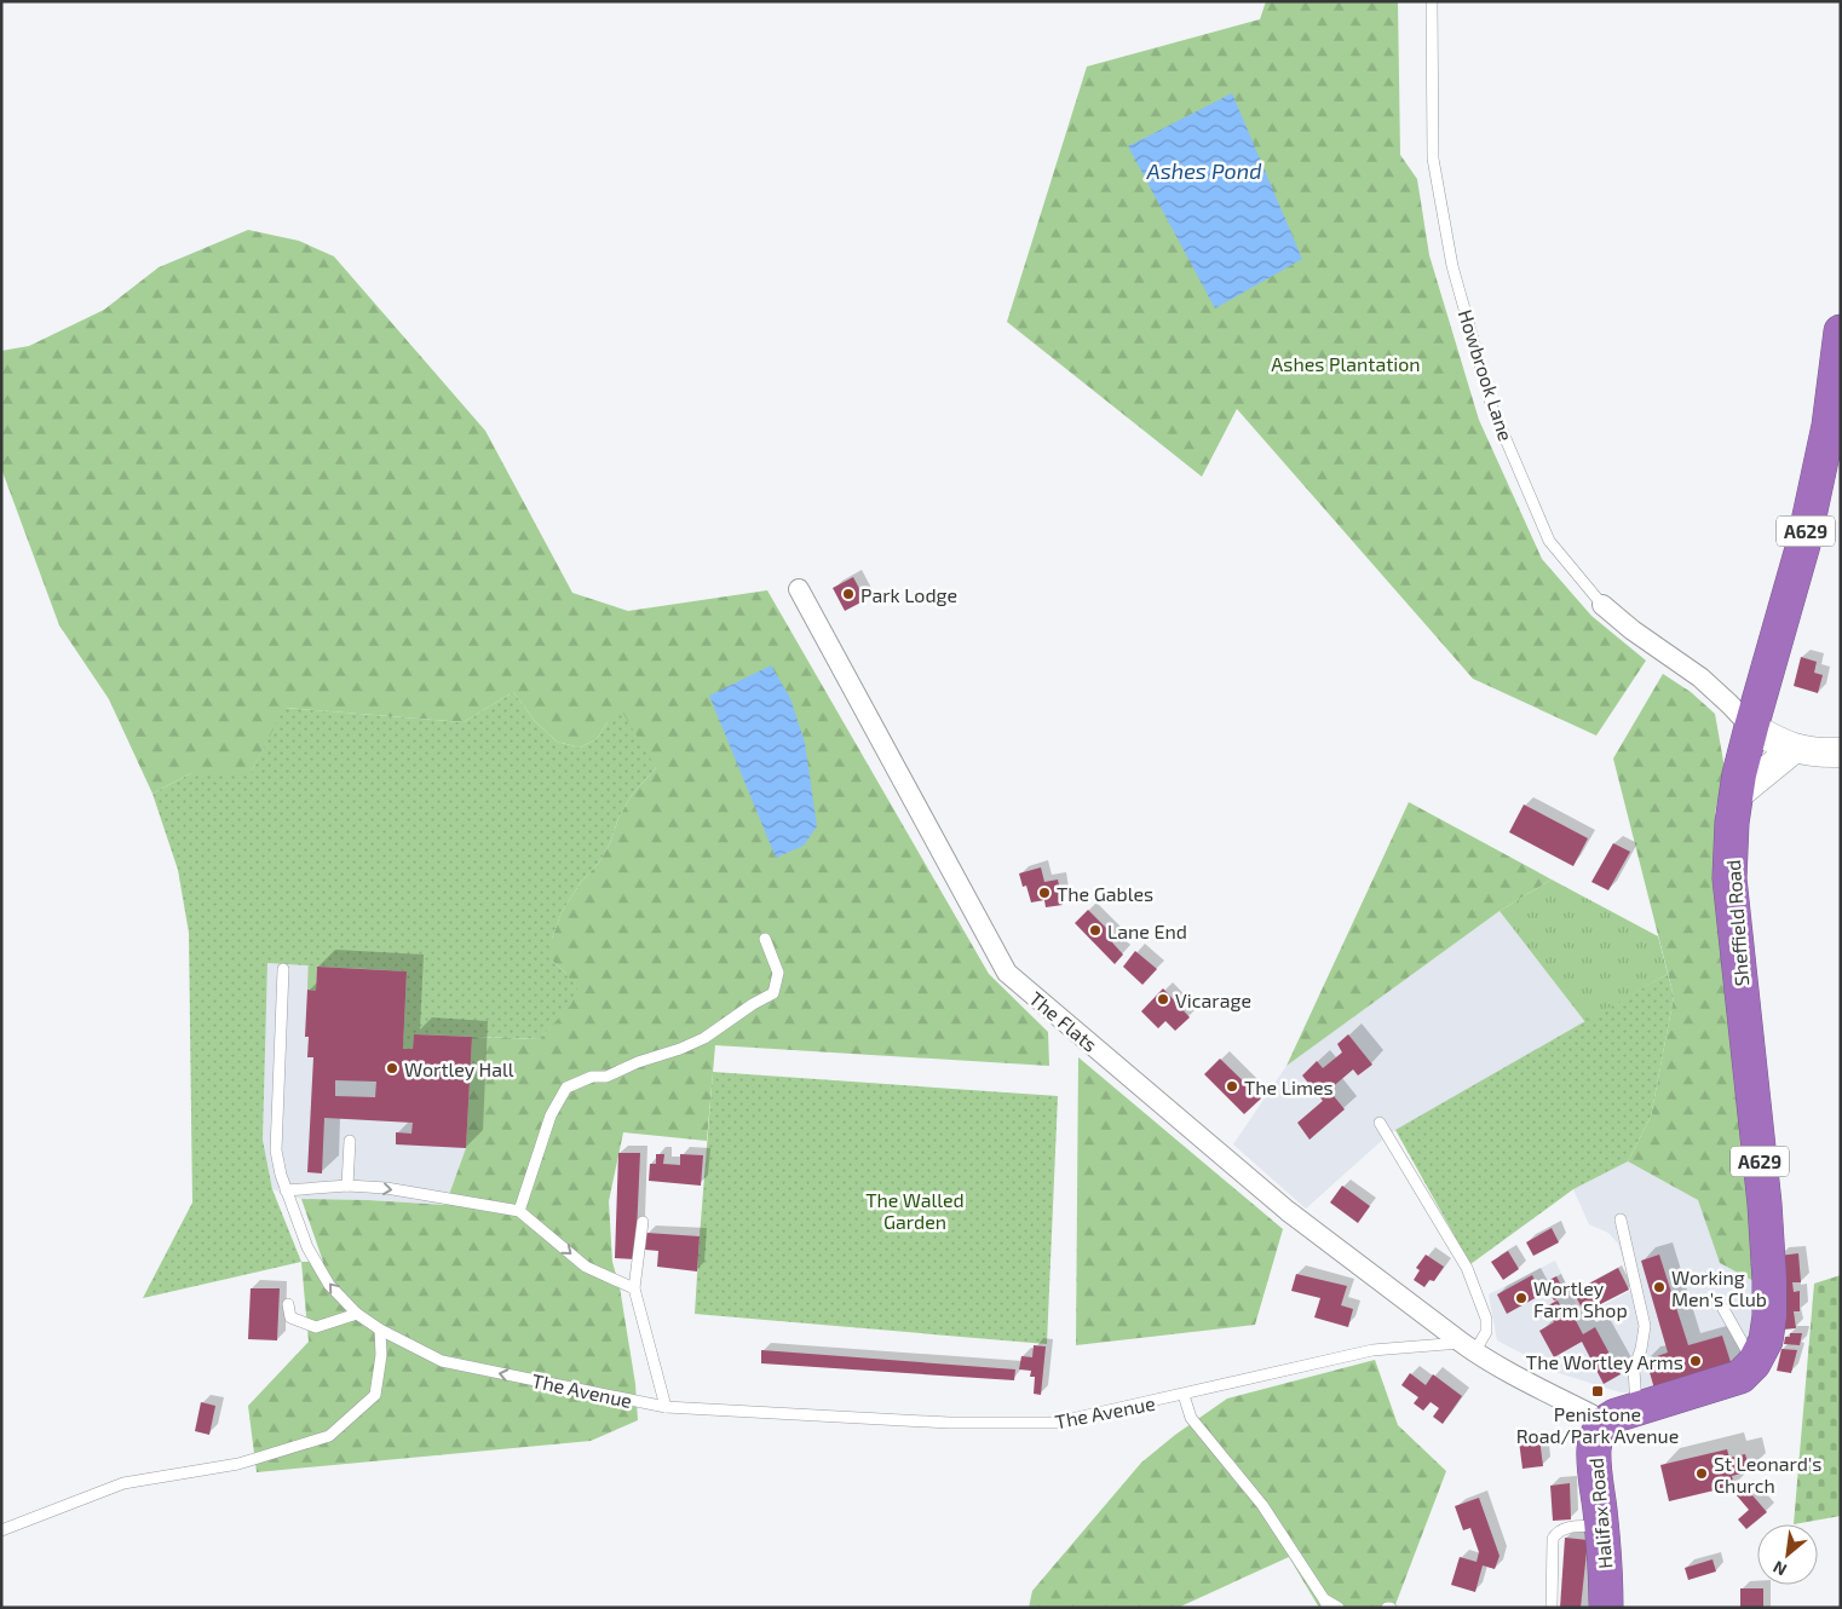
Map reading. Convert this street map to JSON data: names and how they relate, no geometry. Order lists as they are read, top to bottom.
{
  "streets": {
    "highway": ["A629", "Sheffield Road", "Halifax Road"],
    "street": ["Howbrook Lane", "The Flats"],
    "lane": ["The Avenue"]
  },
  "crossings": [
    ["Howbrook Lane", "Sheffield Road"],
    ["The Flats", "The Avenue"],
    ["The Flats", "Halifax Road"]
  ],
  "water": ["Ashes Pond"],
  "parks": ["Ashes Plantation", "The Walled Garden"],
  "places": {
    "other": [
      "Park Lodge",
      "The Gables",
      "Lane End",
      "Vicarage",
      "Wortley Hall",
      "The Limes",
      "Working Men's Club",
      "Wortley Farm Shop",
      "The Wortley Arms",
      "St Leonard's Church"
    ],
    "transit": ["Penistone Road/Park Avenue"]
  },
  "north": "bottom left"
}
